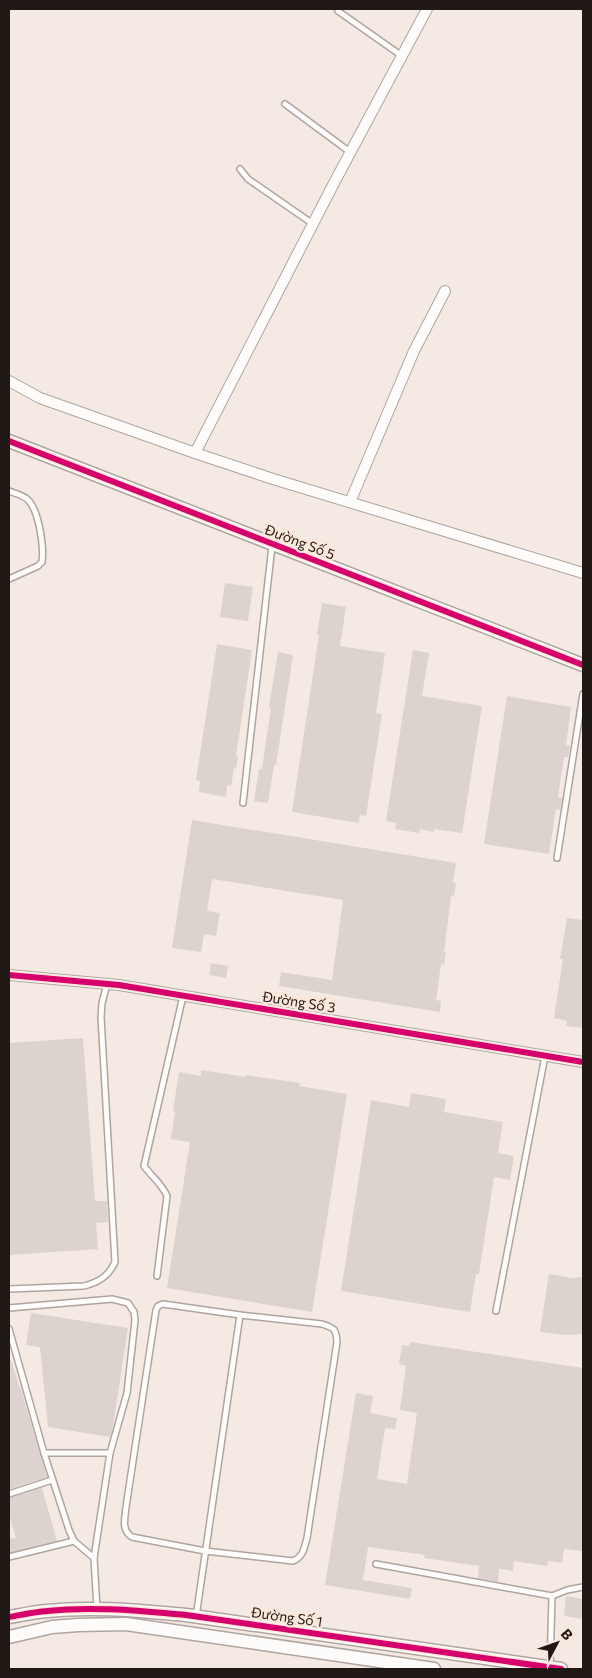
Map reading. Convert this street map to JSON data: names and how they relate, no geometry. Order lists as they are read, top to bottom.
{
  "streets": {
    "street": ["Đường Số 5", "Đường Số 3", "Đường Số 1"]
  },
  "north": "top right"
}
